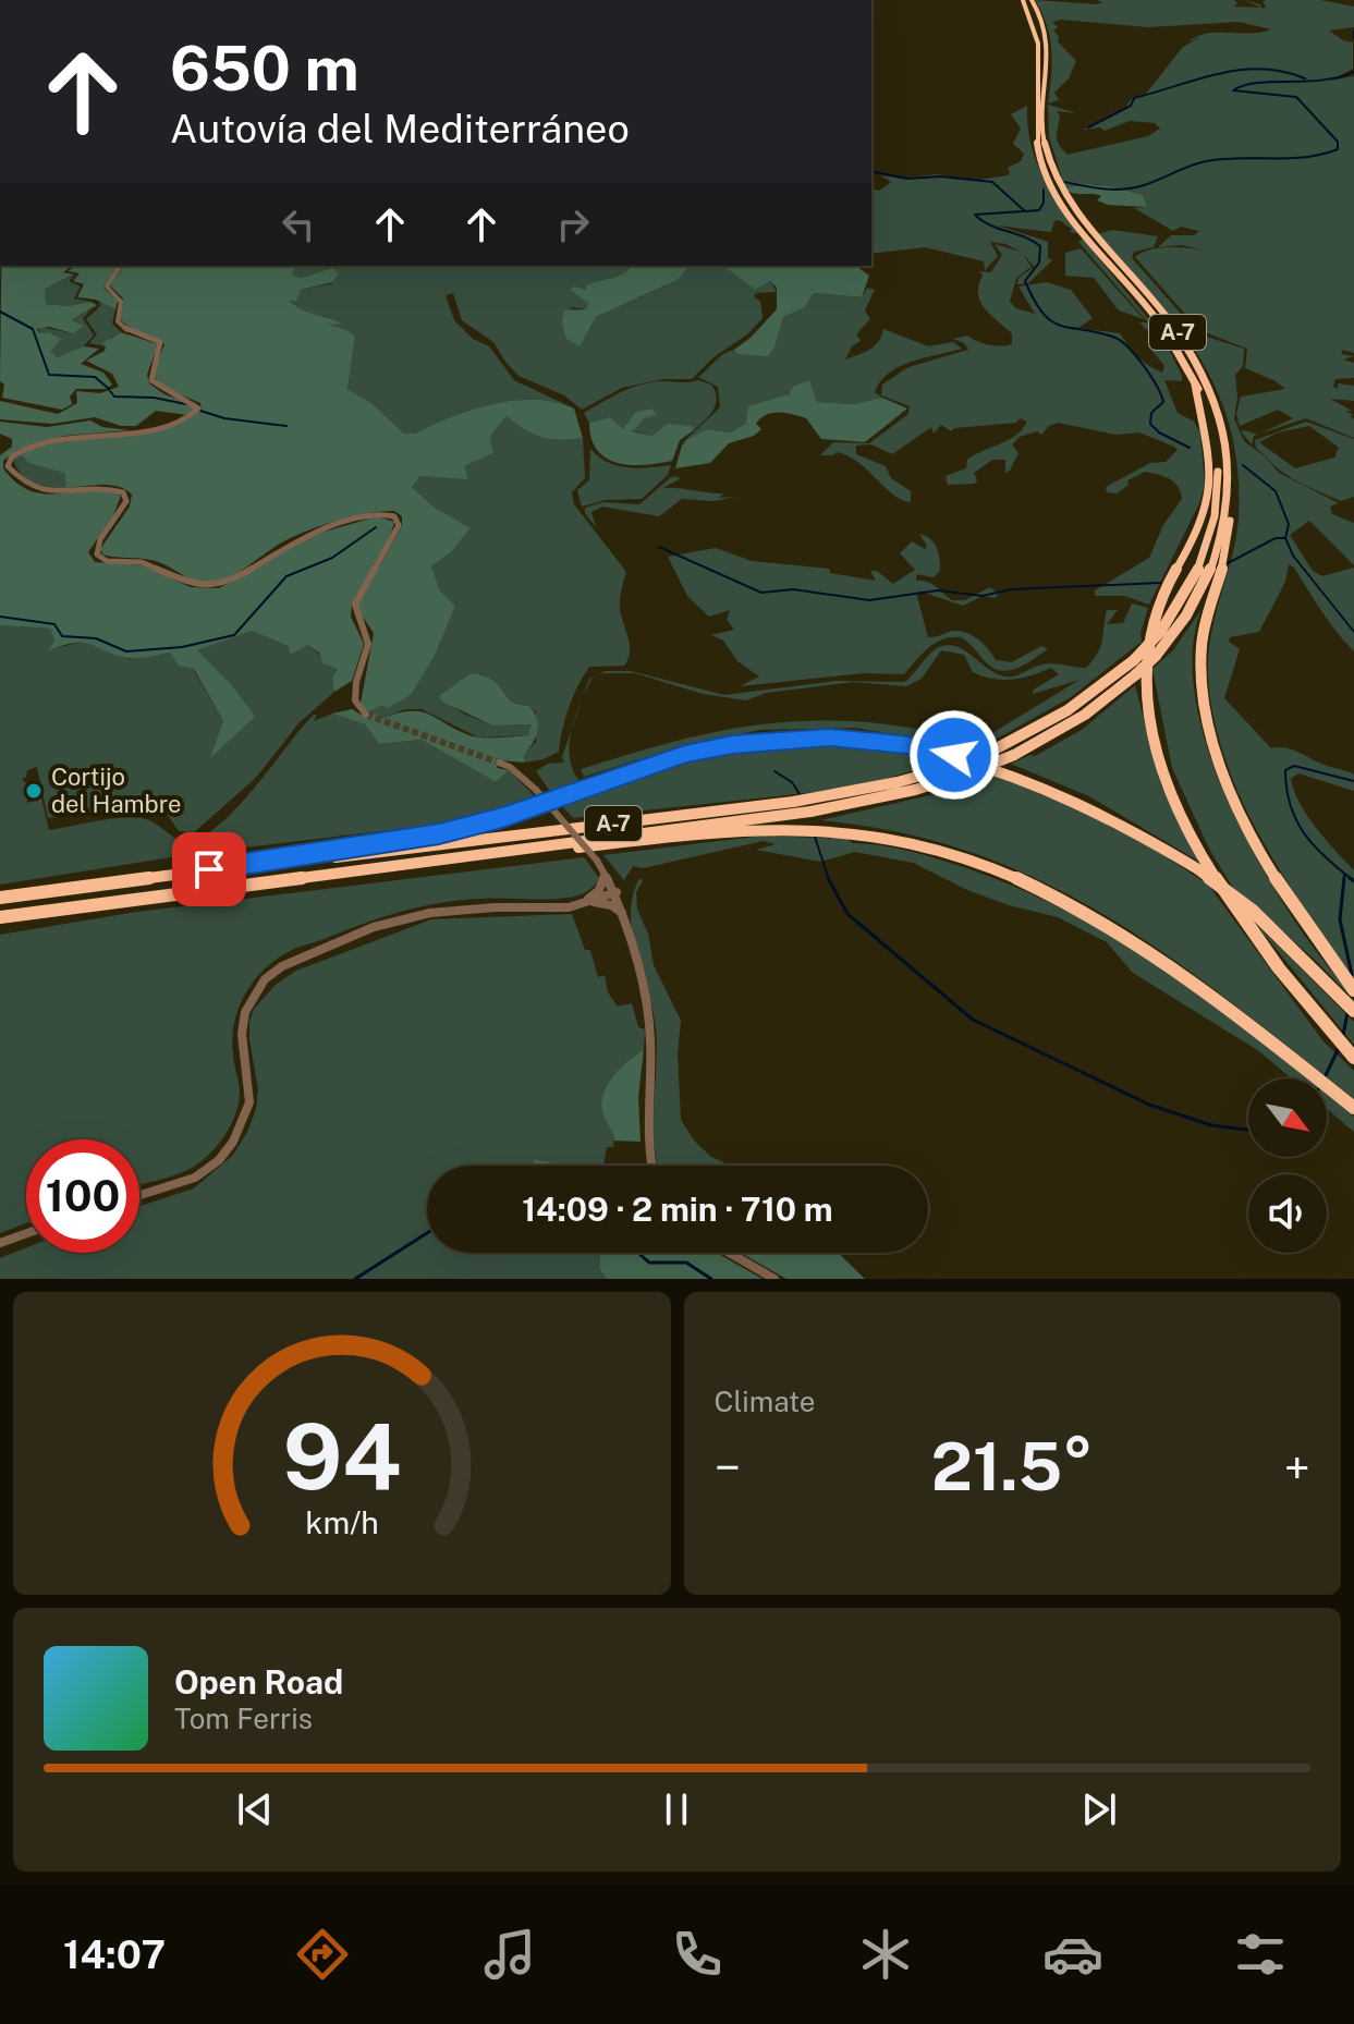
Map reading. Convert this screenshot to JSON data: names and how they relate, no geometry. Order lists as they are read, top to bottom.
{
  "streets": {
    "highway": ["A-7"]
  },
  "places": ["Cortijo del Hambre"],
  "north": "bottom right",
  "page": {
    "turn": ["650 m", "Autovía del Mediterráneo"],
    "limit": "100",
    "trip": "14:09 · 2 min · 710 m",
    "tile": "Climate",
    "heat": ["−", "21.5°", "+"],
    "song": ["Open Road", "Tom Ferris"],
    "tabs": "14:07",
    "gauge": ["94", "km/h"]
  }
}
